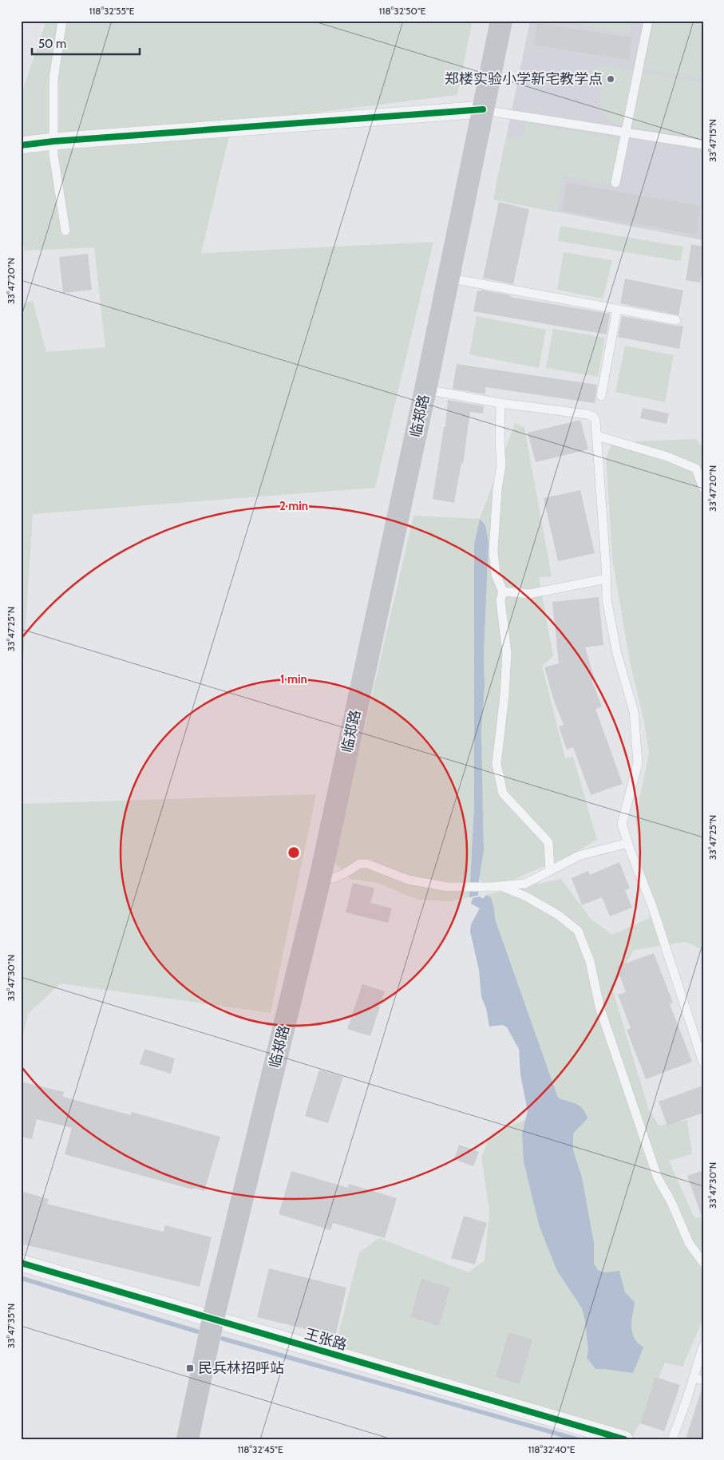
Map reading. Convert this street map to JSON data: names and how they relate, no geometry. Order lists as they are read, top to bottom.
{
  "streets": {
    "main road": ["临郑路"],
    "street": ["王张路"]
  },
  "crossings": [
    ["临郑路", "王张路"]
  ],
  "places": {
    "other": ["郑楼实验小学新宅教学点"],
    "transit": ["民兵林招呼站"]
  },
  "scale_bar": "50 m",
  "coordinates": [
    "118°32'55\"E",
    "118°32'50\"E",
    "33°47'15\"N",
    "33°47'20\"N",
    "33°47'25\"N",
    "33°47'30\"N",
    "33°47'35\"N",
    "118°32'45\"E",
    "118°32'40\"E"
  ],
  "rings": ["2 min", "1 min"]
}
